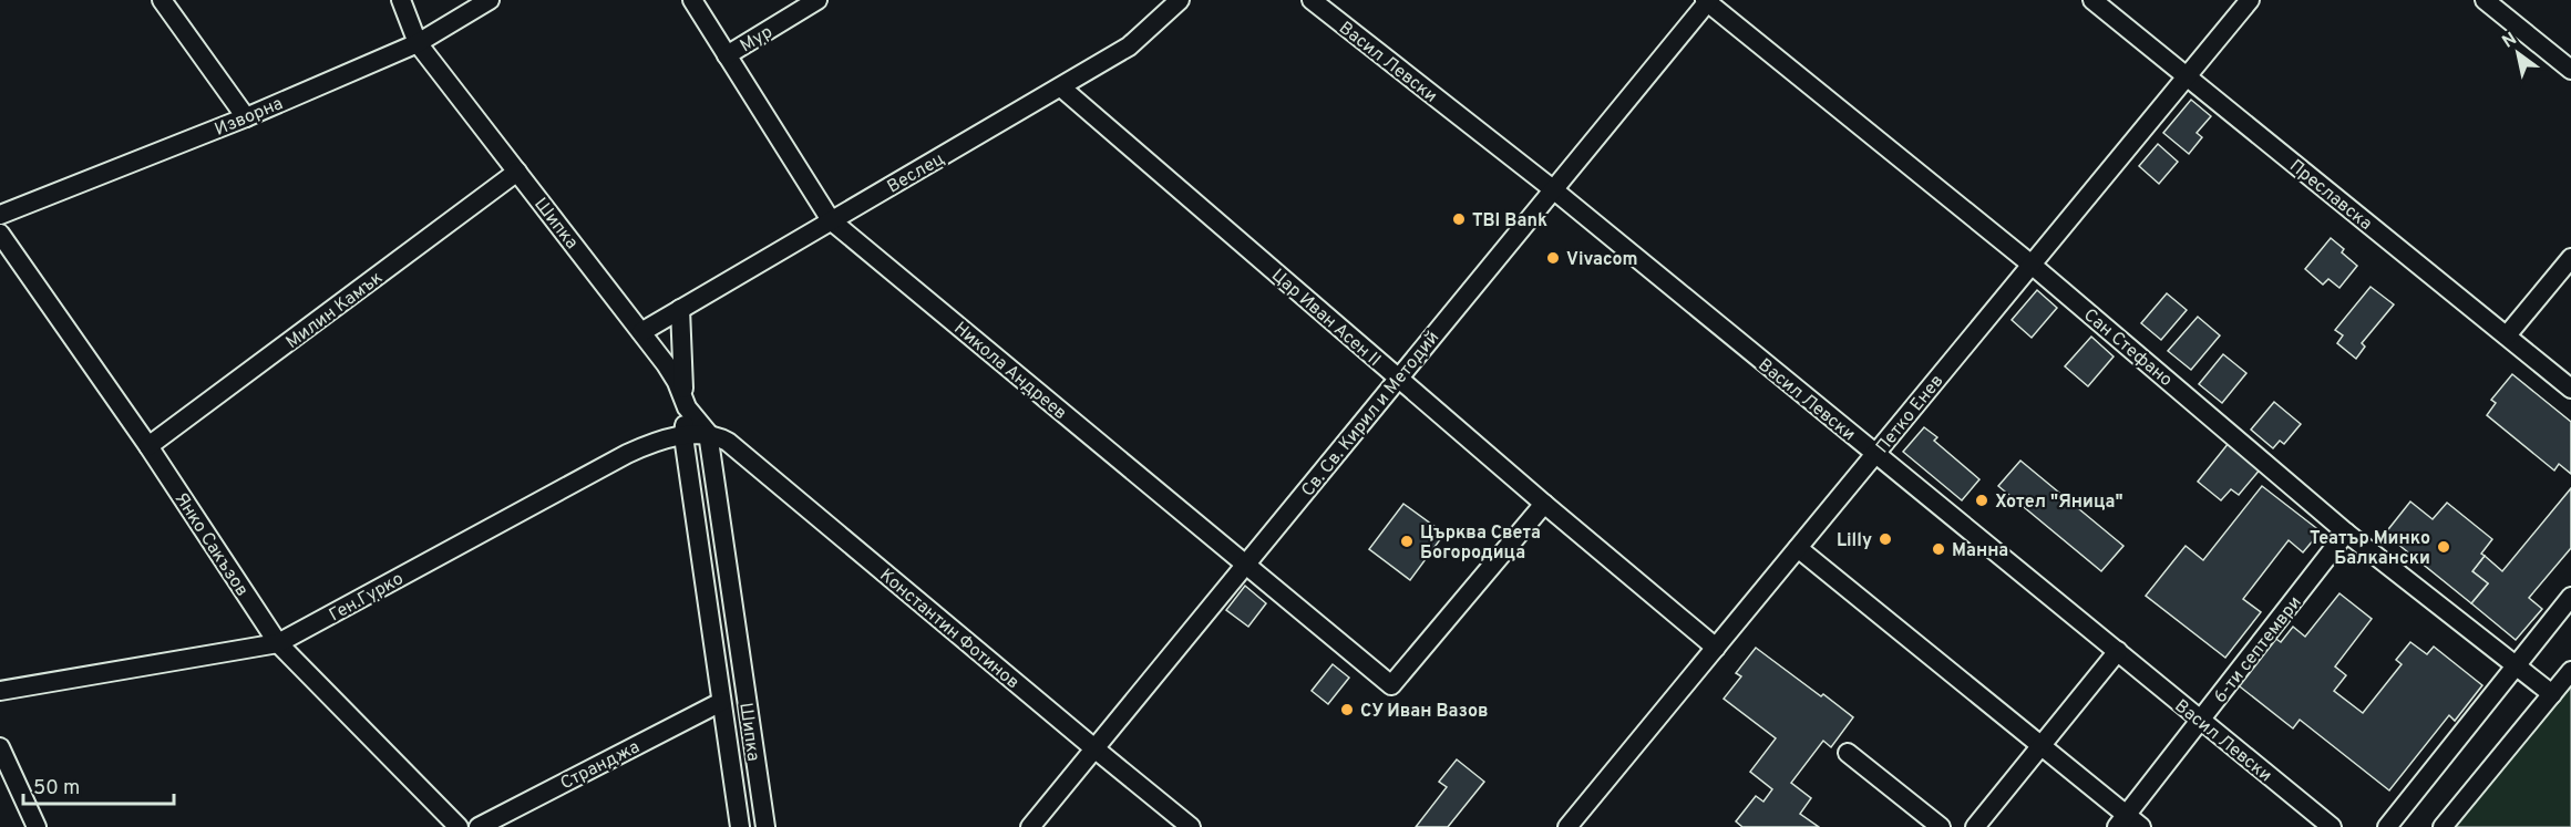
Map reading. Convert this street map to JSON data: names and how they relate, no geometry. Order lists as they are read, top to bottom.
{
  "streets": {
    "street": [
      "Мур",
      "Васил Левски",
      "Изворна",
      "Веслец",
      "Преславска",
      "Шипка",
      "Милин Камък",
      "Цар Иван Асен II",
      "Сан Стефано",
      "Никола Андреев",
      "Св. Св. Кирил и Методий",
      "Петко Енев",
      "Янко Сакъзов",
      "Ген.Гурко",
      "Константин Фотинов",
      "6-ти септември",
      "Странджа"
    ]
  },
  "crossings": [
    ["Мур", "Никола Андреев"],
    ["Васил Левски", "Св. Св. Кирил и Методий"],
    ["Васил Левски", "Петко Енев"],
    ["Васил Левски", "6-ти септември"],
    ["Изворна", "Шипка"],
    ["Веслец", "Шипка"],
    ["Веслец", "Цар Иван Асен II"],
    ["Веслец", "Никола Андреев"],
    ["Преславска", "Петко Енев"],
    ["Шипка", "Милин Камък"],
    ["Шипка", "Ген.Гурко"],
    ["Шипка", "Константин Фотинов"],
    ["Шипка", "Странджа"],
    ["Милин Камък", "Янко Сакъзов"],
    ["Цар Иван Асен II", "Никола Андреев"],
    ["Цар Иван Асен II", "Св. Св. Кирил и Методий"],
    ["Цар Иван Асен II", "Петко Енев"],
    ["Сан Стефано", "Св. Св. Кирил и Методий"],
    ["Сан Стефано", "Петко Енев"],
    ["Сан Стефано", "6-ти септември"],
    ["Никола Андреев", "Св. Св. Кирил и Методий"],
    ["Св. Св. Кирил и Методий", "Константин Фотинов"],
    ["Янко Сакъзов", "Ген.Гурко"],
    ["Ген.Гурко", "Константин Фотинов"]
  ],
  "places": [
    "TBI Bank",
    "Vivacom",
    "Хотел \"Яница\"",
    "Lilly",
    "Църква Света Богородица",
    "Театър Минко Балкански",
    "Манна",
    "СУ Иван Вазов"
  ],
  "scale_bar": "50 m",
  "north": "top left"
}
